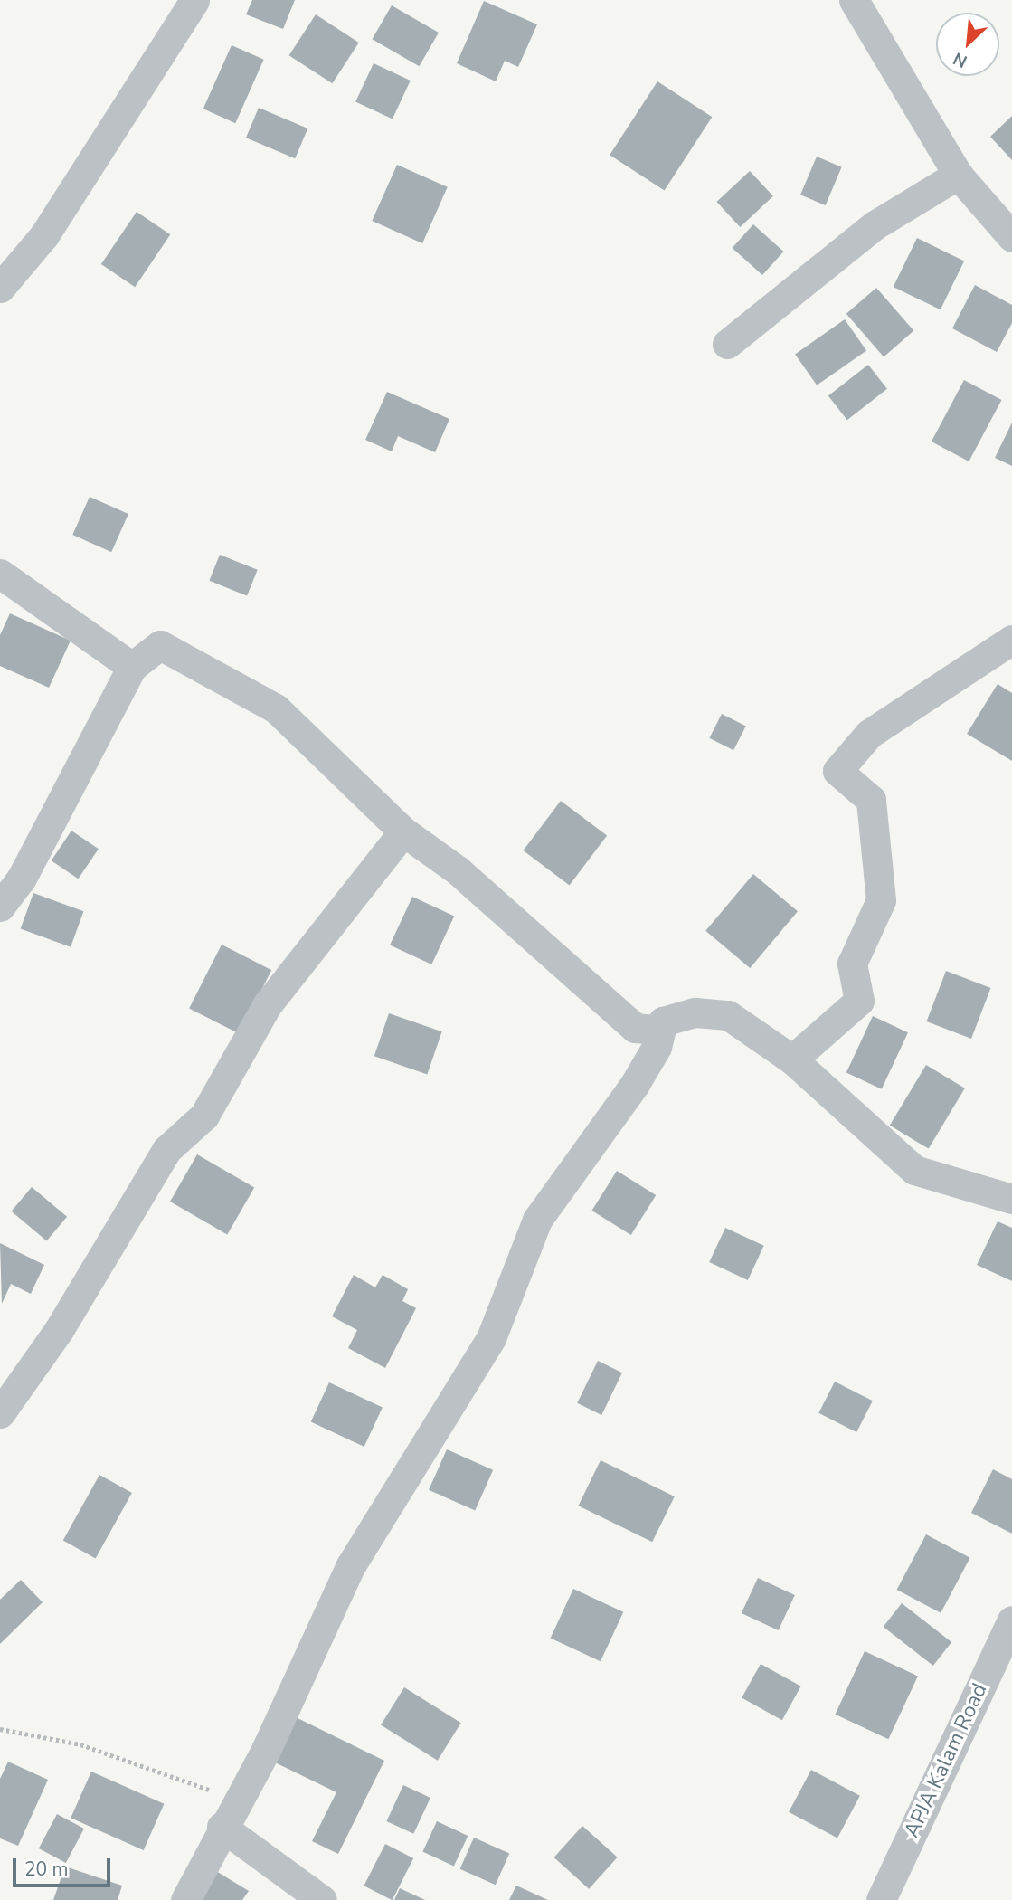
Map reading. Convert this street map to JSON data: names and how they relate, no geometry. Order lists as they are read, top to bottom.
{
  "streets": {
    "street": ["APJA Kalam Road"]
  },
  "scale_bar": "20 m",
  "north": "bottom left"
}
